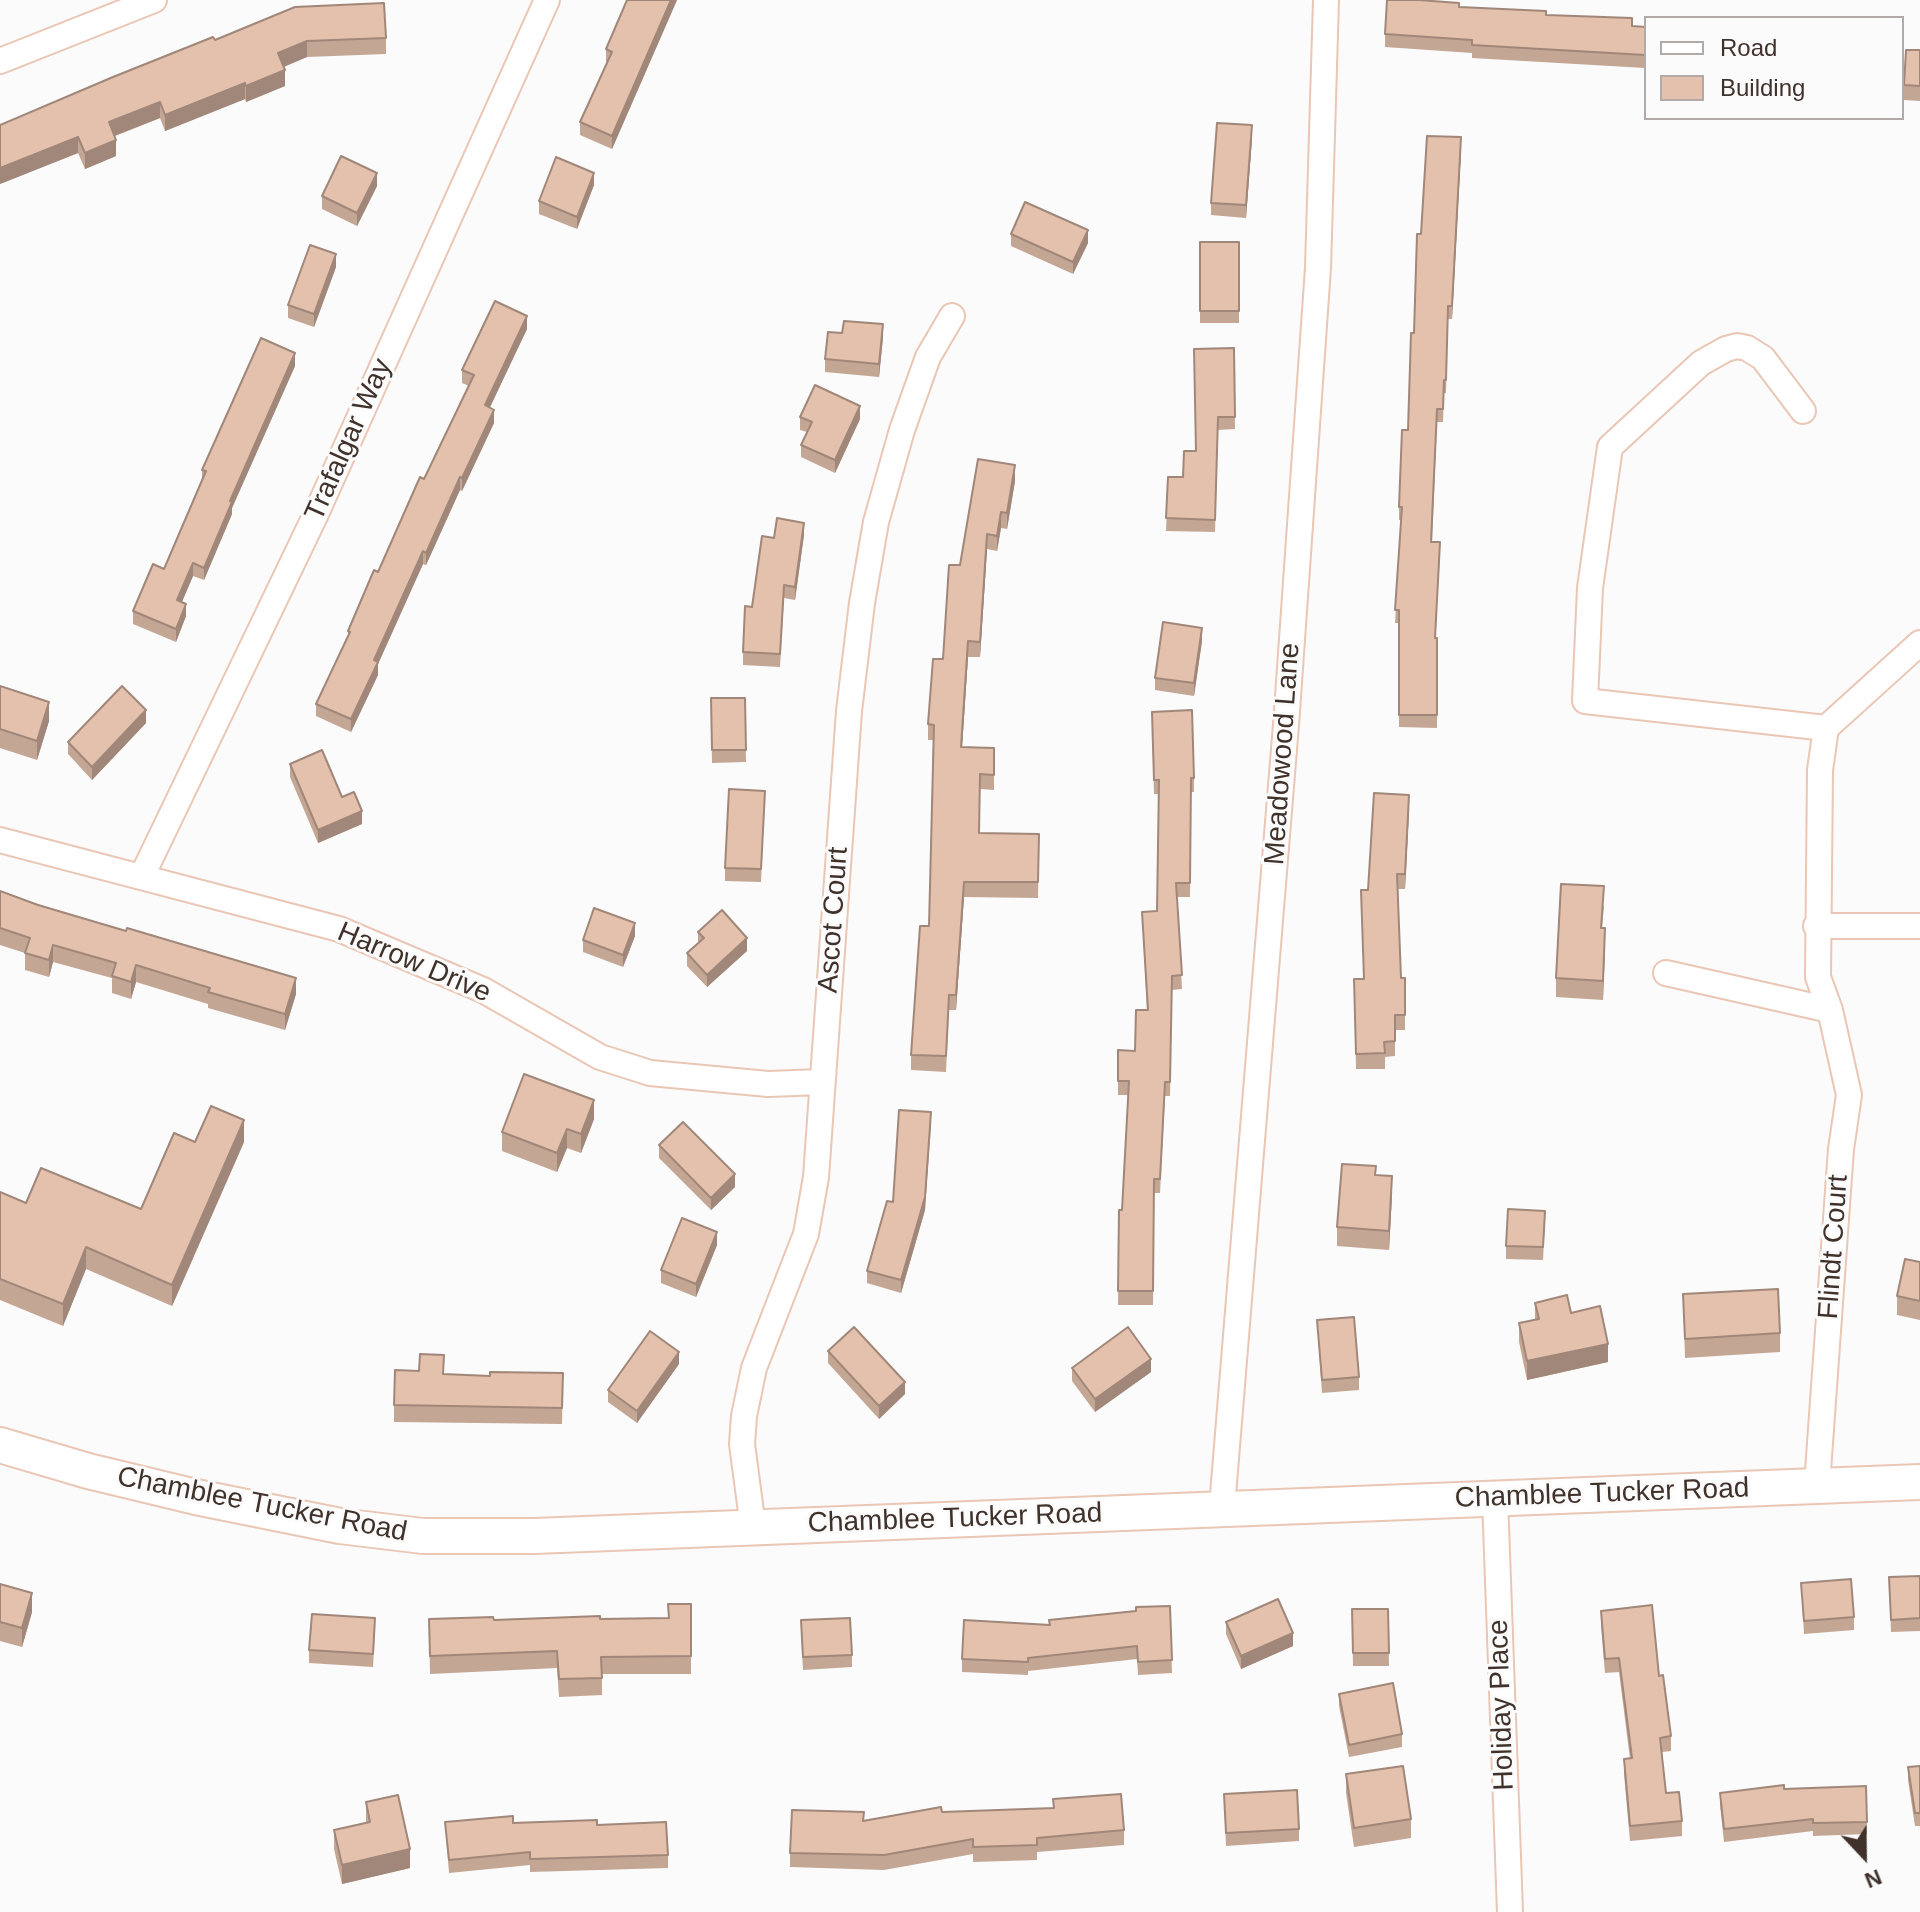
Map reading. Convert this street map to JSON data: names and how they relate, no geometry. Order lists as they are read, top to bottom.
{
  "streets": {
    "main road": ["Chamblee Tucker Road"],
    "street": [
      "Trafalgar Way",
      "Meadowood Lane",
      "Ascot Court",
      "Harrow Drive",
      "Flindt Court",
      "Holiday Place"
    ]
  },
  "crossings": [
    ["Trafalgar Way", "Harrow Drive"],
    ["Meadowood Lane", "Chamblee Tucker Road"],
    ["Ascot Court", "Harrow Drive"],
    ["Ascot Court", "Chamblee Tucker Road"],
    ["Flindt Court", "Chamblee Tucker Road"],
    ["Chamblee Tucker Road", "Holiday Place"]
  ],
  "legend": ["Road", "Building"],
  "north": "bottom"
}
